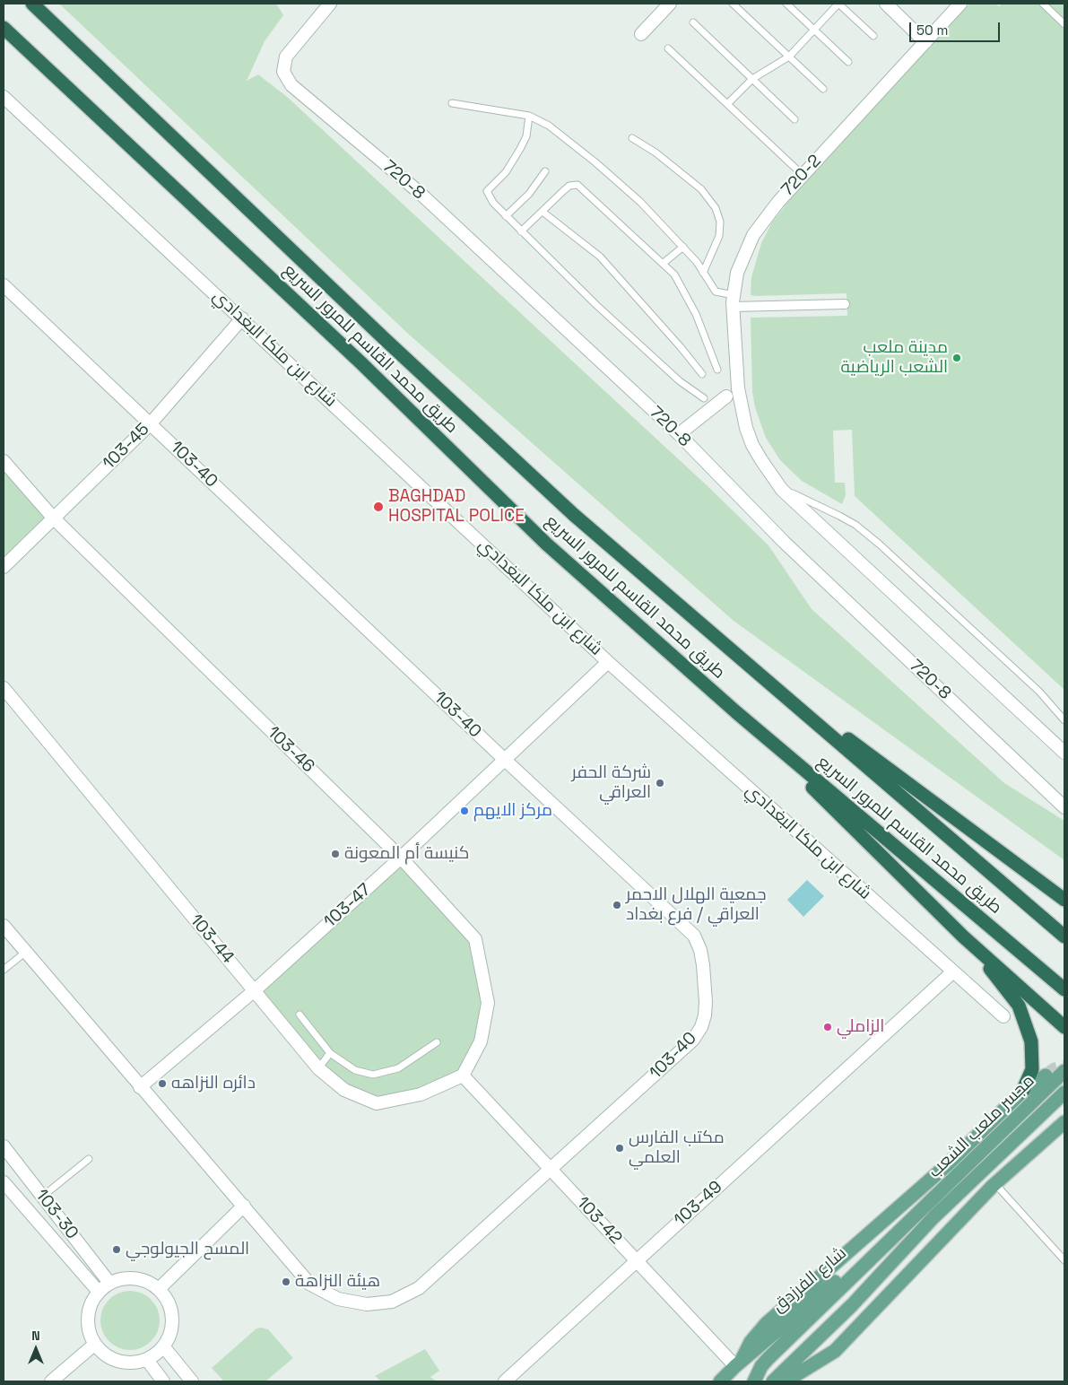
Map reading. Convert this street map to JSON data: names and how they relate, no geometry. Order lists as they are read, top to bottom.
{
  "streets": {
    "highway": ["طريق محمد القاسم للمرور السريع"],
    "main road": ["مجسر ملعب الشعب", "شارع الفرزدق"],
    "street": [
      "720-2",
      "720-8",
      "شارع ابن ملكا البغدادي",
      "103-45",
      "103-40",
      "103-46",
      "103-47",
      "103-44",
      "103-49",
      "103-30",
      "103-42"
    ]
  },
  "crossings": [
    ["شارع ابن ملكا البغدادي", "103-45"],
    ["شارع ابن ملكا البغدادي", "103-47"],
    ["شارع ابن ملكا البغدادي", "103-49"],
    ["103-45", "103-40"],
    ["103-45", "103-46"],
    ["103-40", "103-47"],
    ["103-40", "103-42"],
    ["103-46", "103-47"],
    ["103-46", "103-44"],
    ["103-46", "103-42"],
    ["103-47", "103-44"],
    ["103-44", "103-42"],
    ["مجسر ملعب الشعب", "شارع الفرزدق"],
    ["103-49", "103-42"],
    ["103-42", "شارع الفرزدق"]
  ],
  "places": [
    "مدينة ملعب الشعب الرياضية",
    "BAGHDAD HOSPITAL POLICE",
    "شركة الحفر العراقي",
    "مركز الايهم",
    "كنيسة أم المعونة",
    "جمعية الهلال الاحمر العراقي / فرع بغداد",
    "الزاملي",
    "دائره النزاهه",
    "مكتب الفارس العلمي",
    "المسح الجيولوجي",
    "هيئة النزاهة"
  ],
  "scale_bar": "50 m",
  "north": "top"
}
